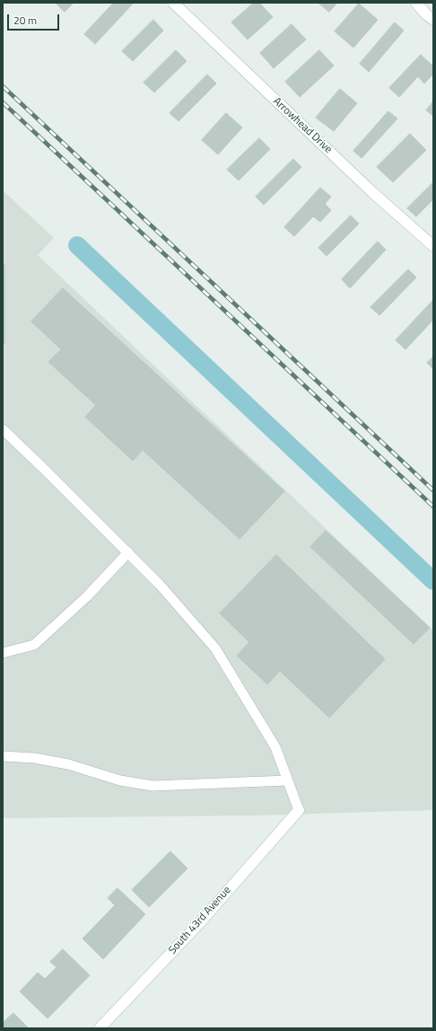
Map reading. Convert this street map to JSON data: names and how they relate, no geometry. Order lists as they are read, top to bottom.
{
  "streets": {
    "street": ["Arrowhead Drive", "South 43rd Avenue"]
  },
  "scale_bar": "20 m"
}
